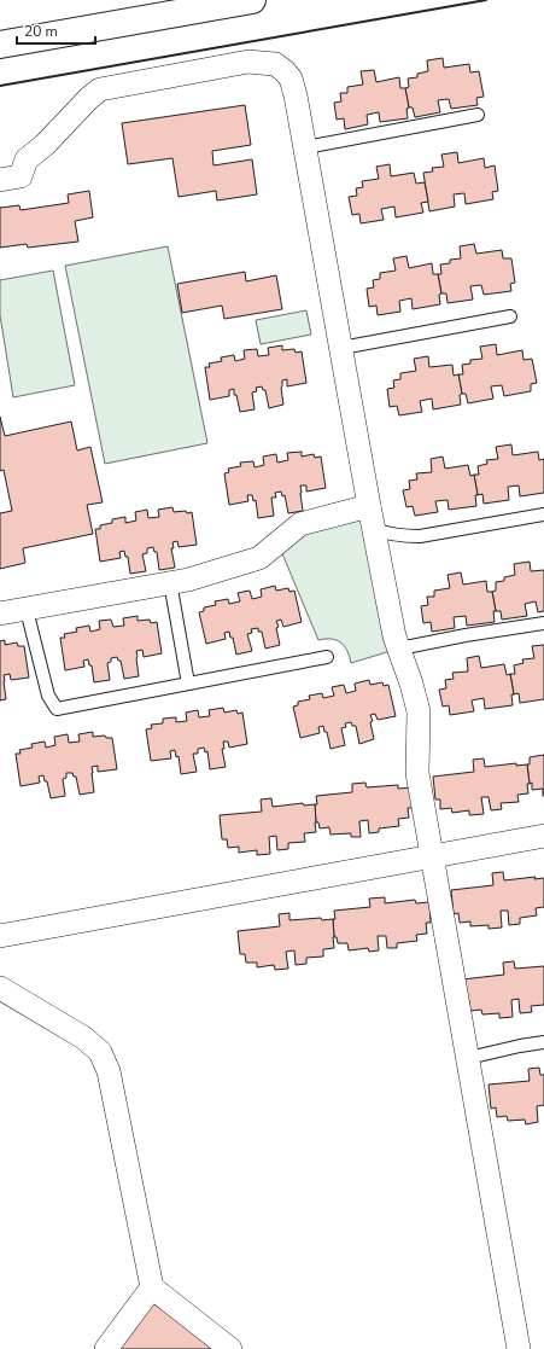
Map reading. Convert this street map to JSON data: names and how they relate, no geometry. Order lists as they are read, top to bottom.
{
  "scale_bar": "20 m"
}
